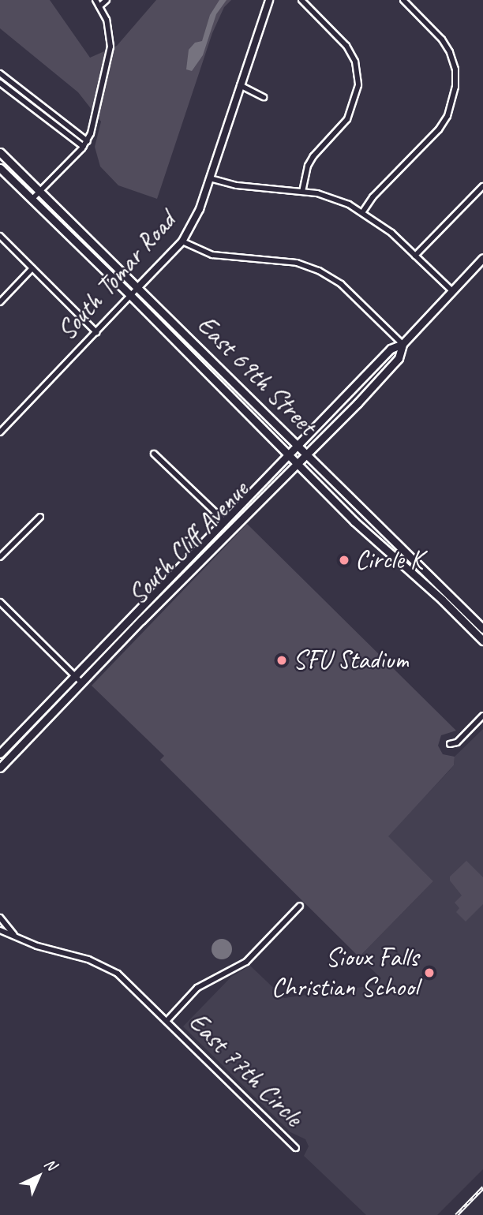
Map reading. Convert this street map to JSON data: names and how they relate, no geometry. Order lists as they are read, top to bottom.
{
  "streets": {
    "main road": ["East 69th Street", "South Cliff Avenue"],
    "street": ["South Tomar Road", "East 77th Circle"]
  },
  "crossings": [
    ["South Tomar Road", "East 69th Street"],
    ["East 69th Street", "South Cliff Avenue"]
  ],
  "places": ["Circle K", "SFU Stadium", "Sioux Falls Christian School"],
  "north": "top right"
}
